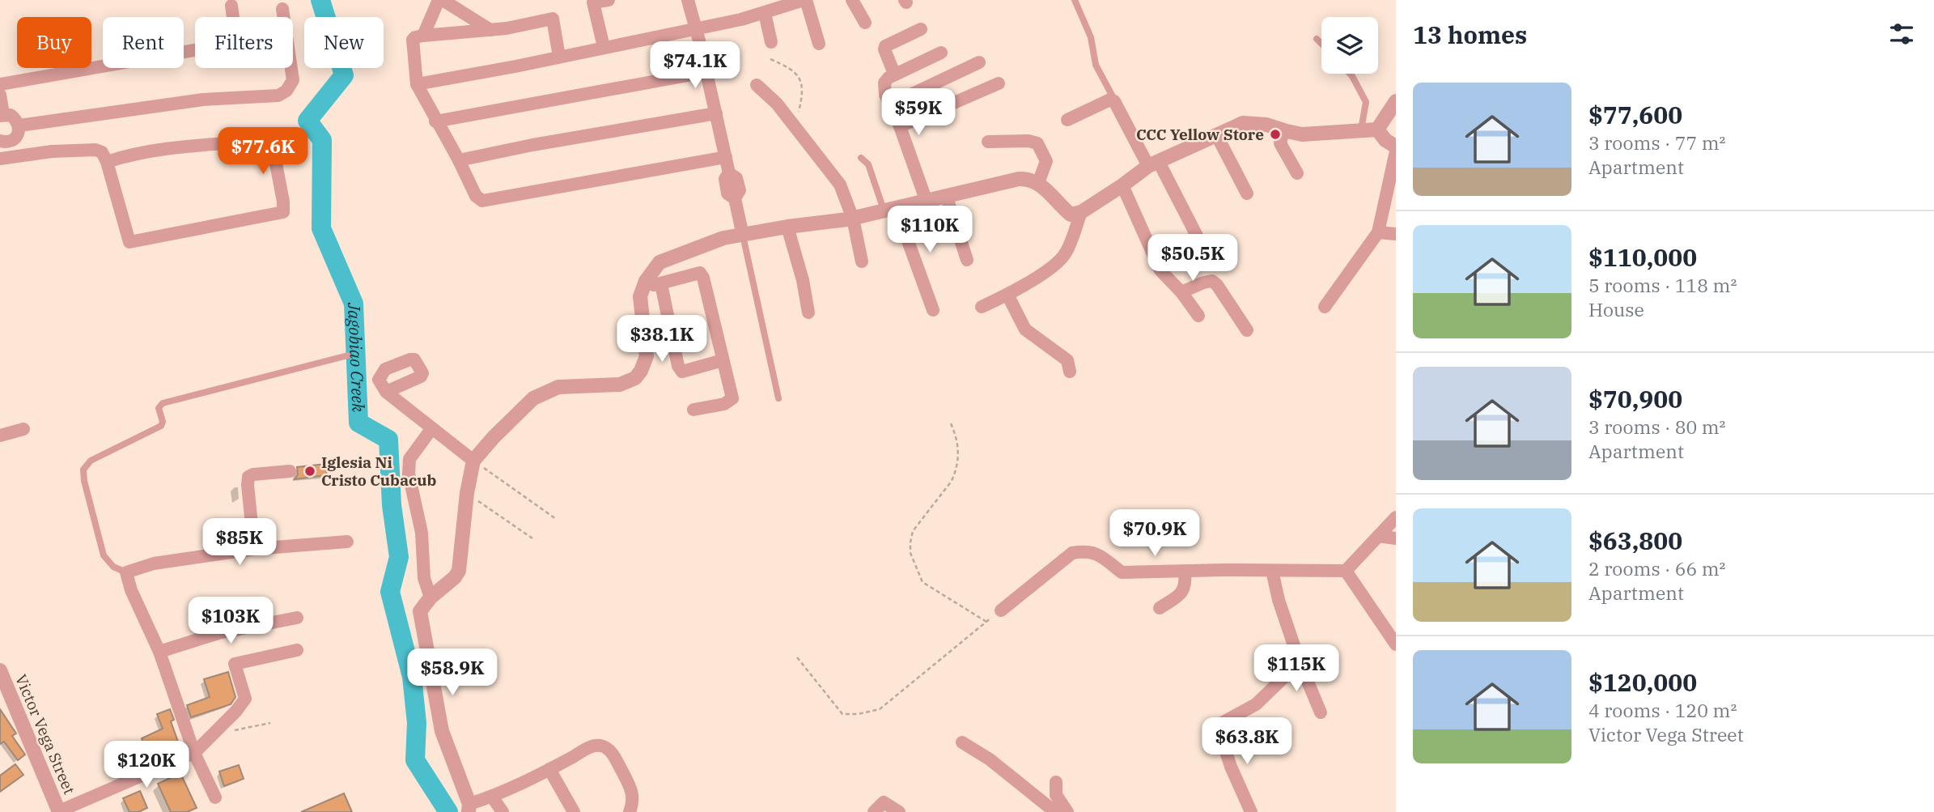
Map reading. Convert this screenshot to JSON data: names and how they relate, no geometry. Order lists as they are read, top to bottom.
{
  "streets": {
    "street": ["Victor Vega Street"]
  },
  "water": ["Jagobiao Creek"],
  "places": ["CCC Yellow Store", "Iglesia Ni Cristo Cubacub"],
  "page": {
    "heading": "13 homes",
    "chip": [
      "Buy",
      "Rent",
      "Filters",
      "New"
    ],
    "price": [
      "$74.1K",
      "$59K",
      "$77.6K",
      "$110K",
      "$50.5K",
      "$38.1K",
      "$70.9K",
      "$85K",
      "$103K",
      "$115K",
      "$58.9K",
      "$63.8K",
      "$120K"
    ],
    "list": [
      {
        "name": "$77,600",
        "note": "3 rooms · 77 m² · Apartment"
      },
      {
        "name": "$110,000",
        "note": "5 rooms · 118 m² · House"
      },
      {
        "name": "$70,900",
        "note": "3 rooms · 80 m² · Apartment"
      },
      {
        "name": "$63,800",
        "note": "2 rooms · 66 m² · Apartment"
      },
      {
        "name": "$120,000",
        "note": "4 rooms · 120 m² · Victor Vega Street"
      }
    ]
  }
}
